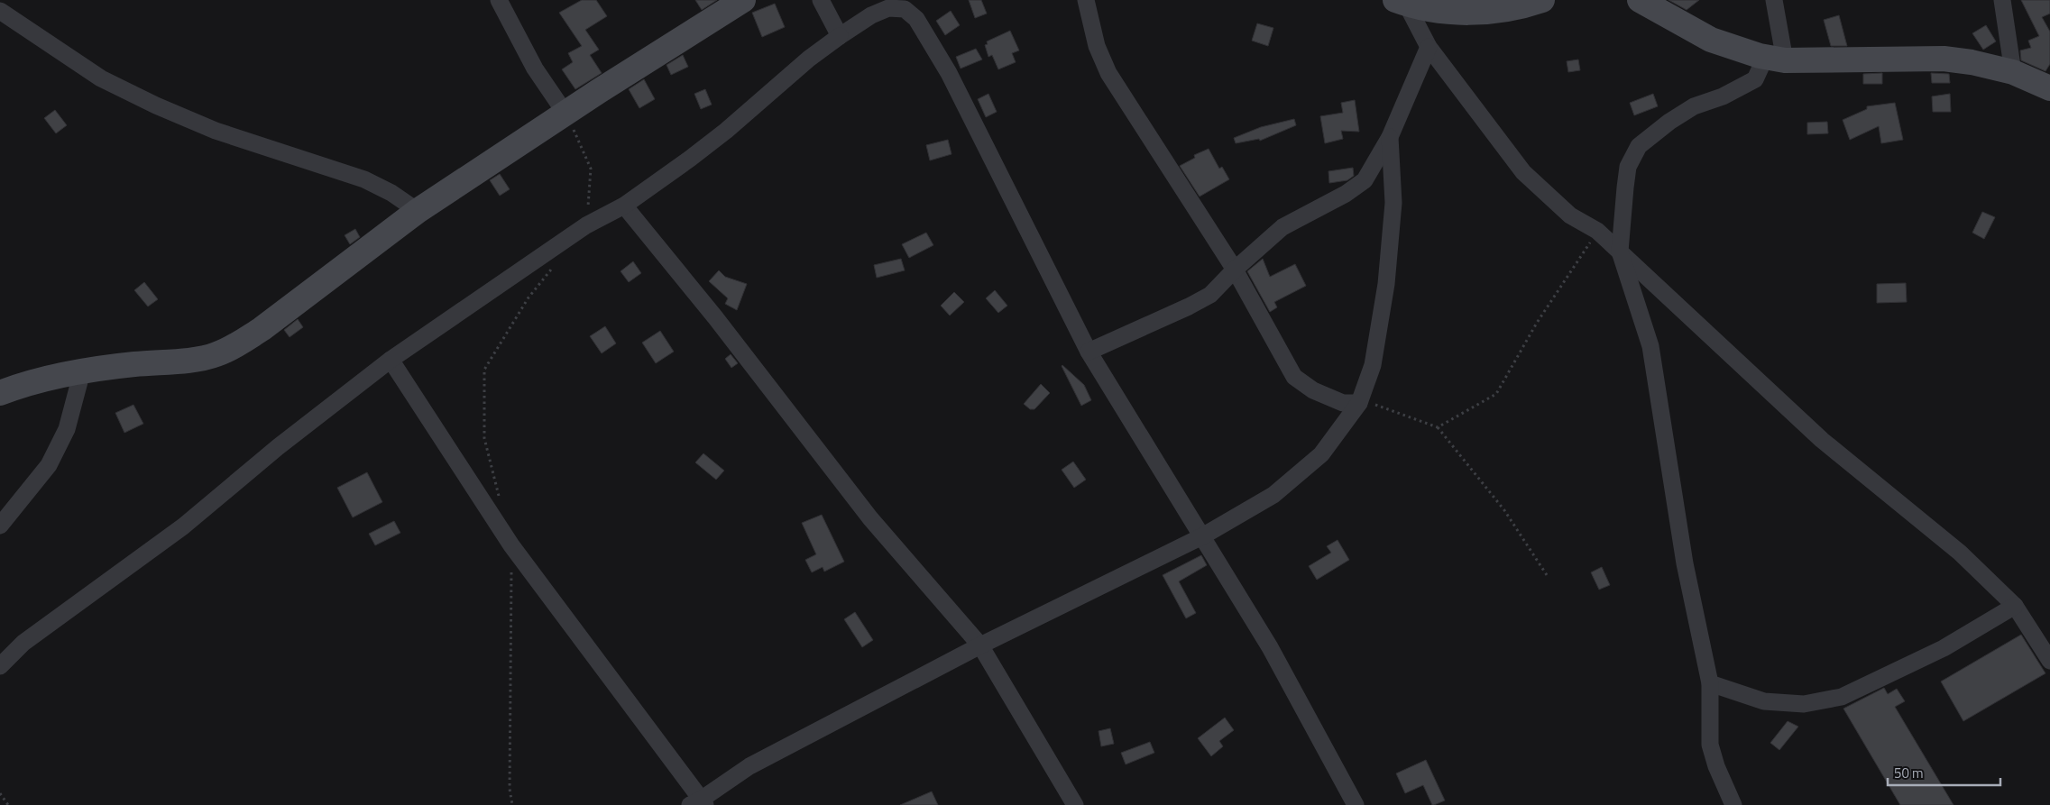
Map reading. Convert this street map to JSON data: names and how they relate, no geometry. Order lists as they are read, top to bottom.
{
  "scale_bar": "50 m"
}
